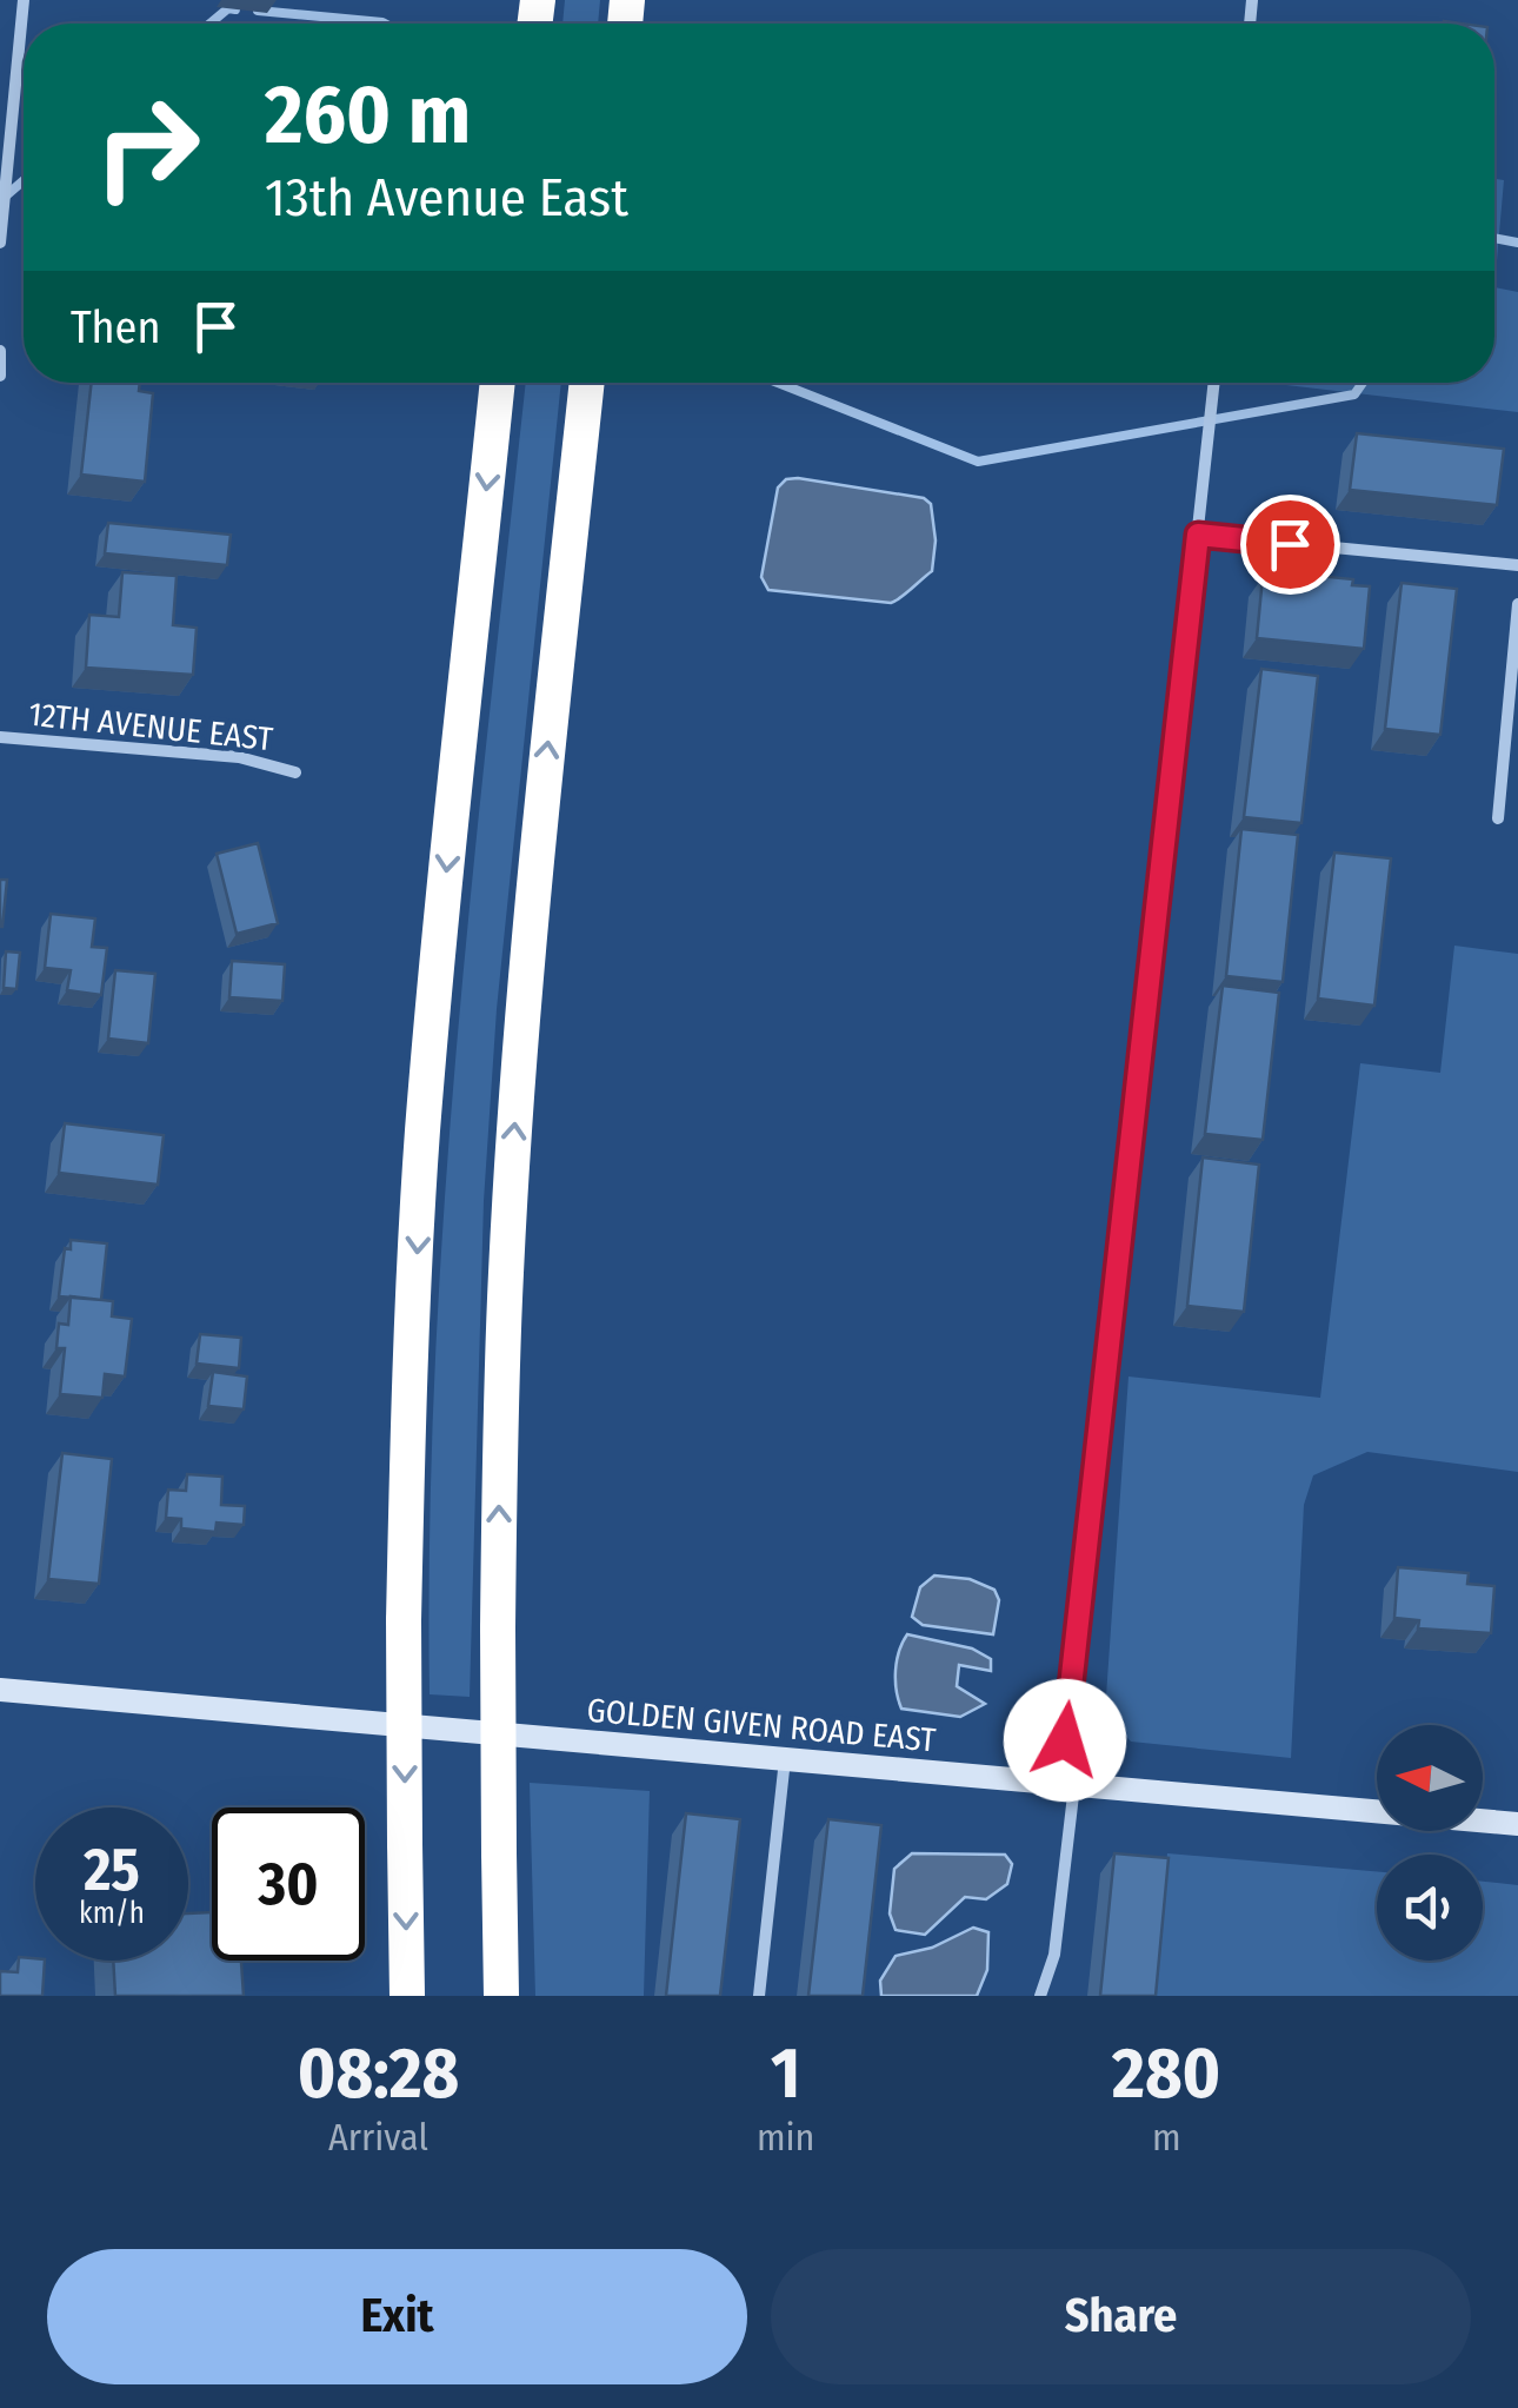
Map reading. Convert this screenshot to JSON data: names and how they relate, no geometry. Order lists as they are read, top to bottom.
{
  "streets": {
    "street": ["12TH AVENUE EAST", "GOLDEN GIVEN ROAD EAST"]
  },
  "north": "left",
  "page": {
    "turn": ["260 m", "13th Avenue East"],
    "then": "Then",
    "speed": "25 km/h",
    "limit": "30",
    "eta": [
      "08:28",
      "Arrival",
      "1",
      "min",
      "280",
      "m"
    ],
    "buttons": ["Exit", "Share"]
  }
}
